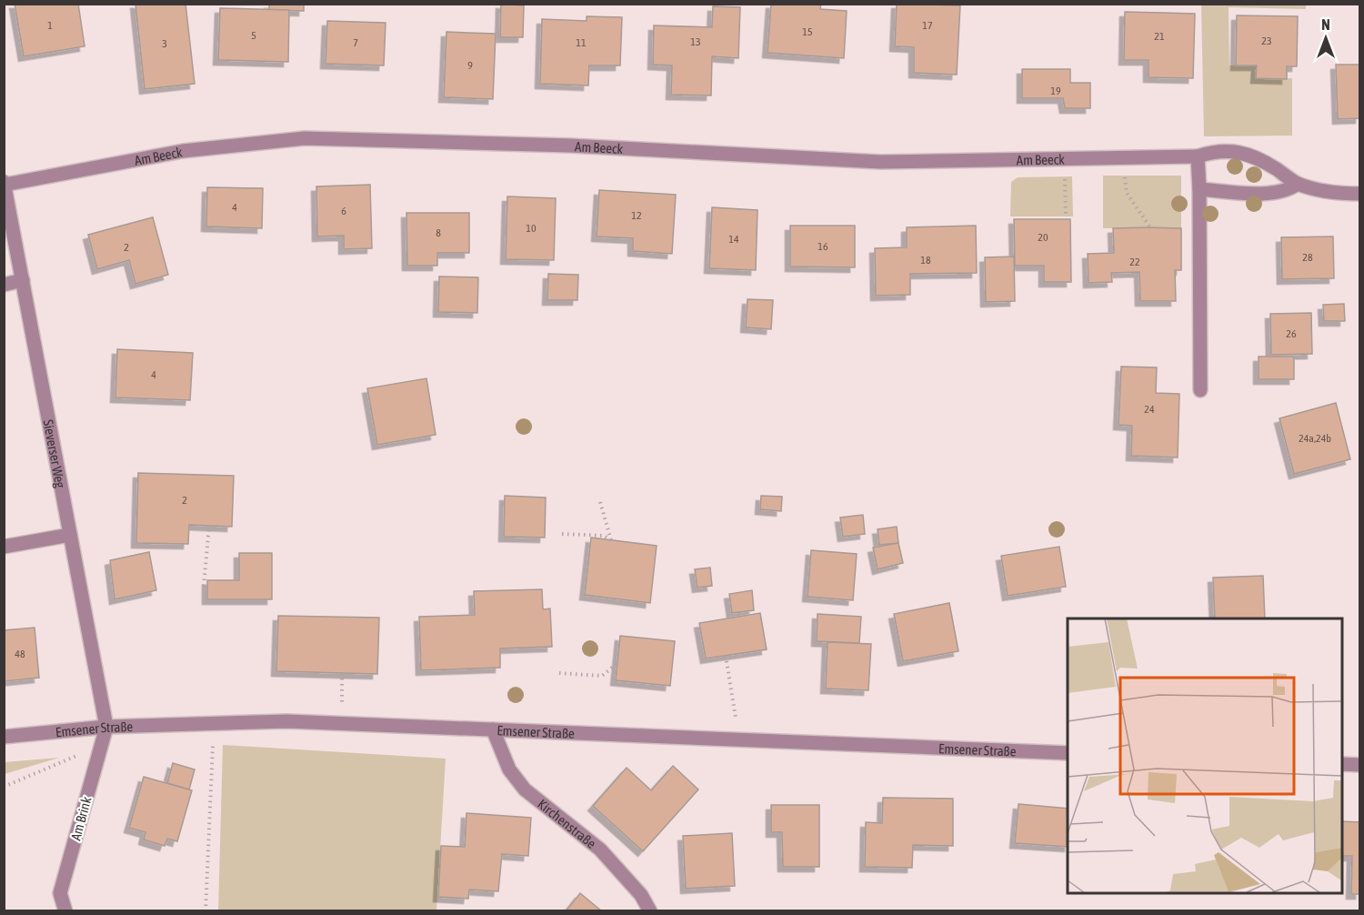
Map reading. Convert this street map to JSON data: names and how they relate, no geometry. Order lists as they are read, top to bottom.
{
  "streets": {
    "street": [
      "Am Beeck",
      "Sieverser Weg",
      "Emsener Straße",
      "Am Brink",
      "Kirchenstraße"
    ]
  },
  "crossings": [
    ["Am Beeck", "Sieverser Weg"],
    ["Sieverser Weg", "Emsener Straße"],
    ["Sieverser Weg", "Am Brink"],
    ["Emsener Straße", "Am Brink"],
    ["Emsener Straße", "Kirchenstraße"]
  ],
  "house_numbers": [
    "1",
    "17",
    "15",
    "5",
    "21",
    "23",
    "13",
    "7",
    "11",
    "3",
    "9",
    "19",
    "4",
    "6",
    "12",
    "10",
    "8",
    "20",
    "14",
    "16",
    "2",
    "28",
    "18",
    "22",
    "26",
    "4",
    "24",
    "24a,24b",
    "2",
    "48"
  ],
  "north": "top"
}
